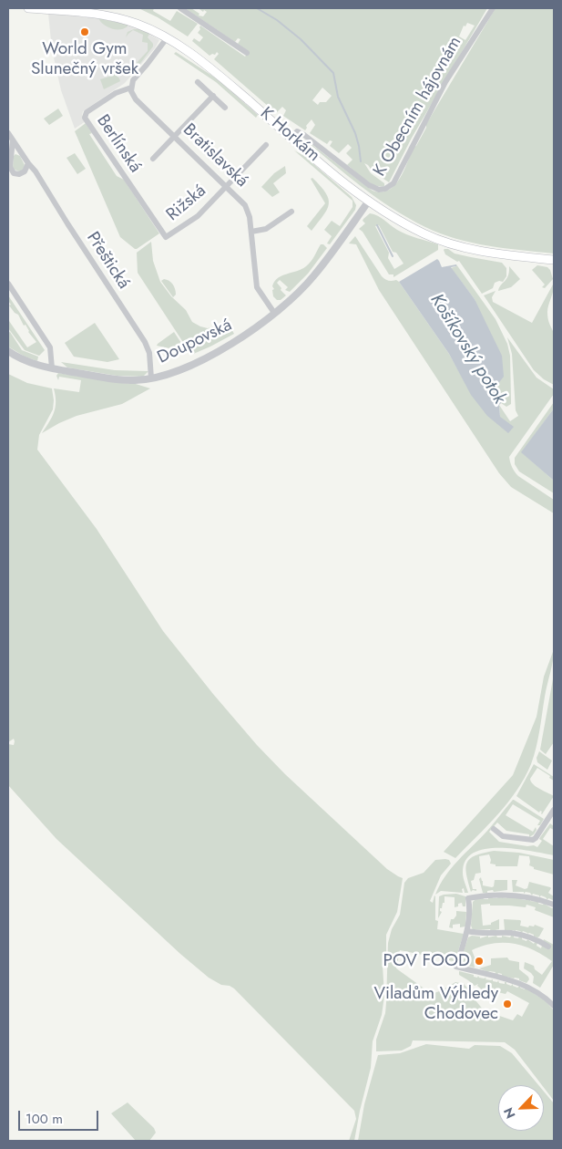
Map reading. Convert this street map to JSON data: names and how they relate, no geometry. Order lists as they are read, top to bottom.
{
  "streets": {
    "main road": ["K Horkám"],
    "street": [
      "K Obecním hájovnám",
      "Berlínská",
      "Bratislavská",
      "Rižská",
      "Přeštická",
      "Doupovská"
    ]
  },
  "crossings": [
    ["K Obecním hájovnám", "K Horkám"],
    ["K Horkám", "Doupovská"],
    ["Berlínská", "Bratislavská"],
    ["Berlínská", "Rižská"],
    ["Bratislavská", "Rižská"],
    ["Bratislavská", "Doupovská"],
    ["Přeštická", "Doupovská"]
  ],
  "water": ["Košíkovský potok"],
  "places": ["World Gym Slunečný vršek", "POV FOOD", "Viladům Výhledy Chodovec"],
  "scale_bar": "100 m",
  "north": "bottom left"
}
